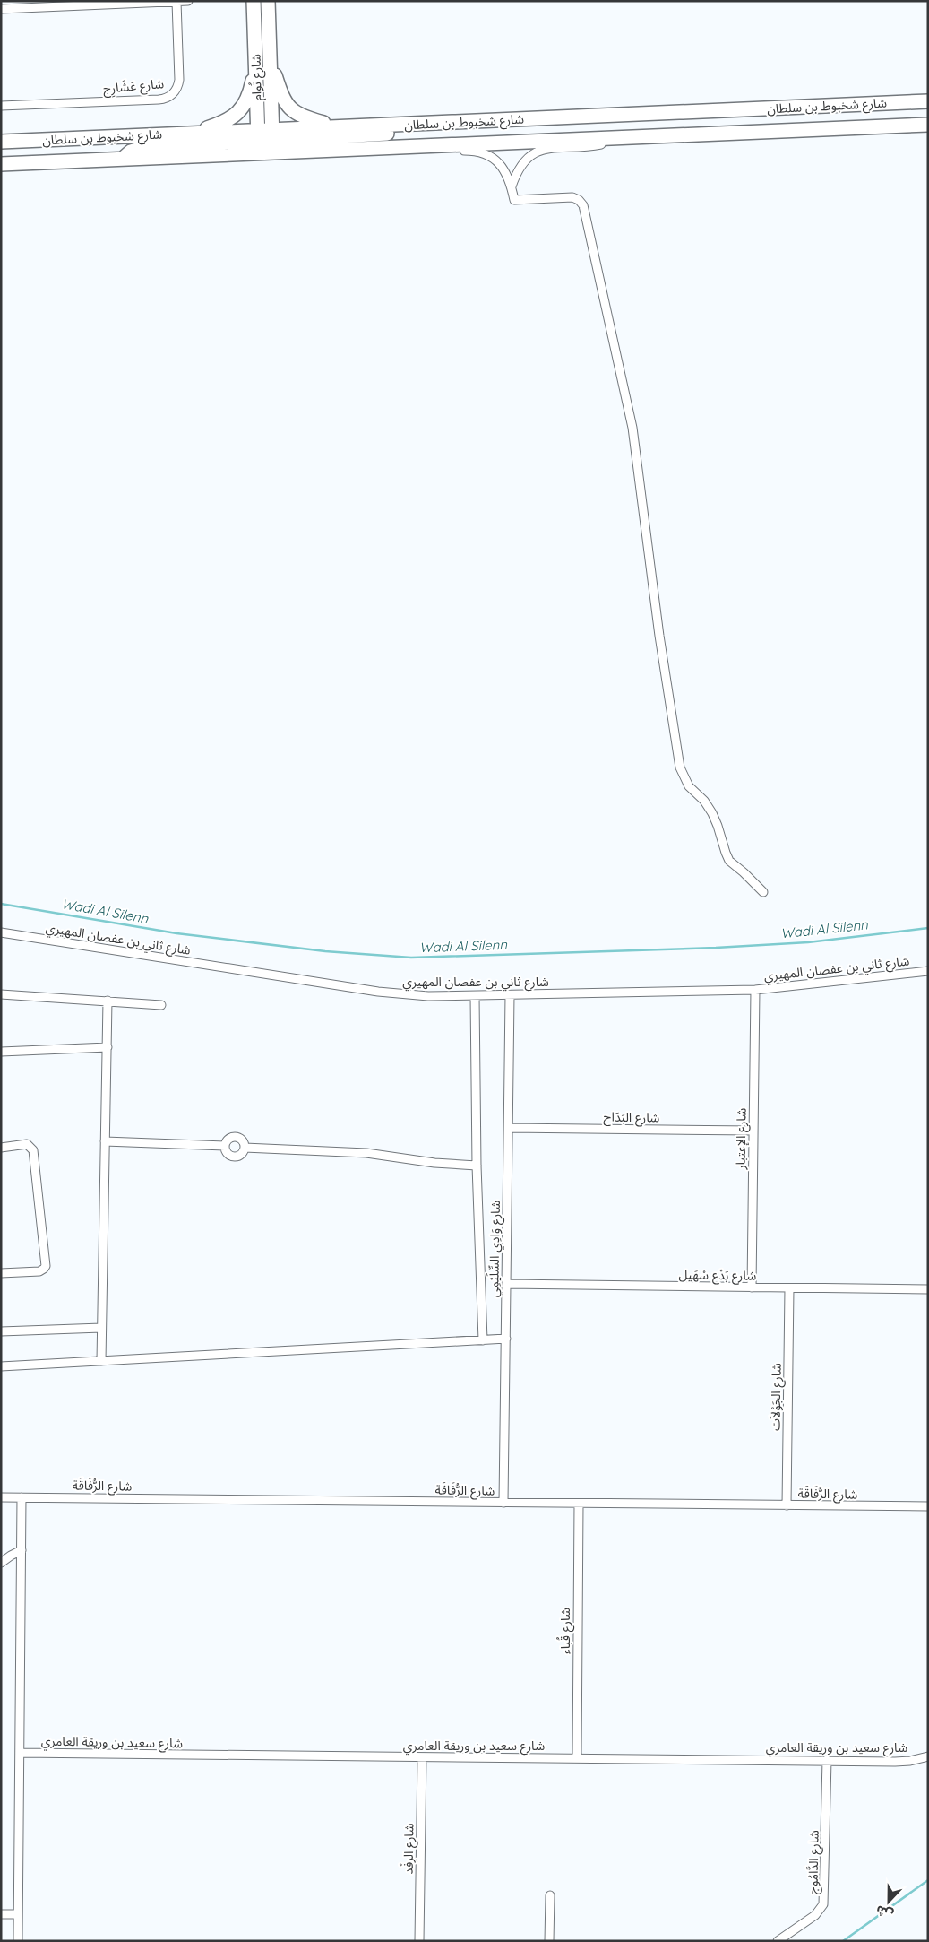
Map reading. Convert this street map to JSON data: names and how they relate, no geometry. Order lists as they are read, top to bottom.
{
  "streets": {
    "main road": ["شارع تُوام", "شارع شخبوط بن سلطان"],
    "street": [
      "شارع عَشَارِج",
      "شارع ثاني بن عفصان المهيري",
      "شارع البَدَاح",
      "شارع الإعتبار",
      "شارع وَادِي السِّلَيْمِي",
      "شارع بَدْع سْهَيل",
      "شارع الجَوْلاَت",
      "شارع الرُّفَاقَة",
      "شارع قُباء",
      "شارع سعيد بن وريقة العامري",
      "شارع الرِفْد",
      "شارع الدَّامُوج"
    ]
  },
  "crossings": [
    ["شارع تُوام", "شارع شخبوط بن سلطان"],
    ["شارع ثاني بن عفصان المهيري", "شارع الإعتبار"],
    ["شارع ثاني بن عفصان المهيري", "شارع وَادِي السِّلَيْمِي"],
    ["شارع البَدَاح", "شارع الإعتبار"],
    ["شارع البَدَاح", "شارع وَادِي السِّلَيْمِي"],
    ["شارع الإعتبار", "شارع بَدْع سْهَيل"],
    ["شارع وَادِي السِّلَيْمِي", "شارع بَدْع سْهَيل"],
    ["شارع وَادِي السِّلَيْمِي", "شارع الرُّفَاقَة"],
    ["شارع بَدْع سْهَيل", "شارع الجَوْلاَت"],
    ["شارع الجَوْلاَت", "شارع الرُّفَاقَة"],
    ["شارع الرُّفَاقَة", "شارع قُباء"],
    ["شارع قُباء", "شارع سعيد بن وريقة العامري"],
    ["شارع سعيد بن وريقة العامري", "شارع الرِفْد"],
    ["شارع سعيد بن وريقة العامري", "شارع الدَّامُوج"]
  ],
  "water": ["Wadi Al Silenn"],
  "north": "bottom"
}
